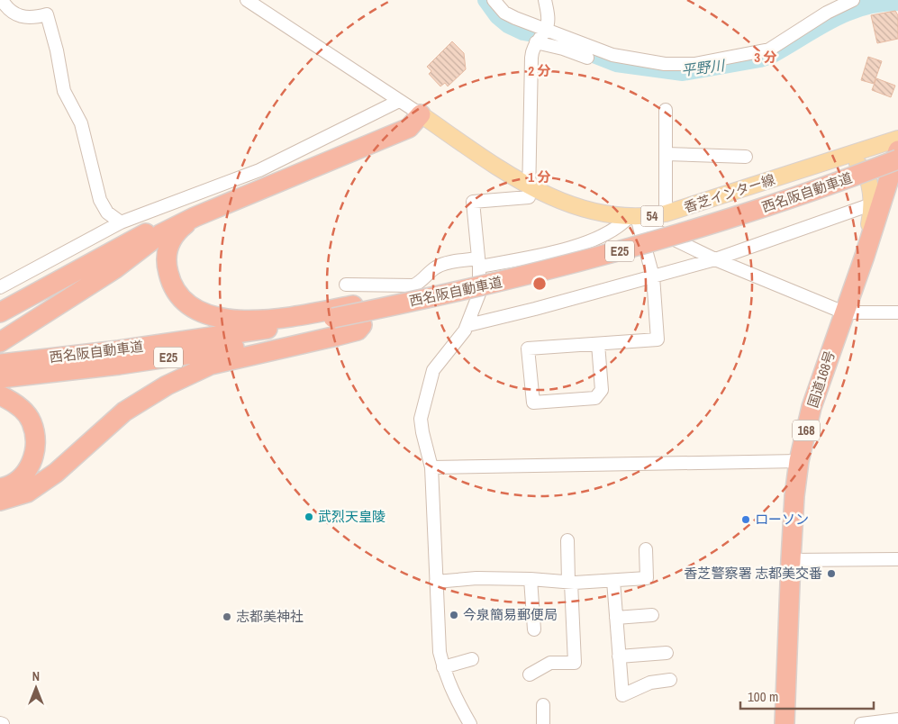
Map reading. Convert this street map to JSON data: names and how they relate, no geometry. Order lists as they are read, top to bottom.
{
  "streets": {
    "highway": [
      "西名阪自動車道",
      "E25",
      "国道168号",
      "168"
    ],
    "main road": ["香芝インター線", "54"]
  },
  "water": ["平野川"],
  "places": [
    "武烈天皇陵",
    "ローソン",
    "香芝警察署 志都美交番",
    "今泉簡易郵便局",
    "志都美神社"
  ],
  "scale_bar": "100 m",
  "north": "top",
  "rings": ["3 分", "2 分", "1 分"]
}
